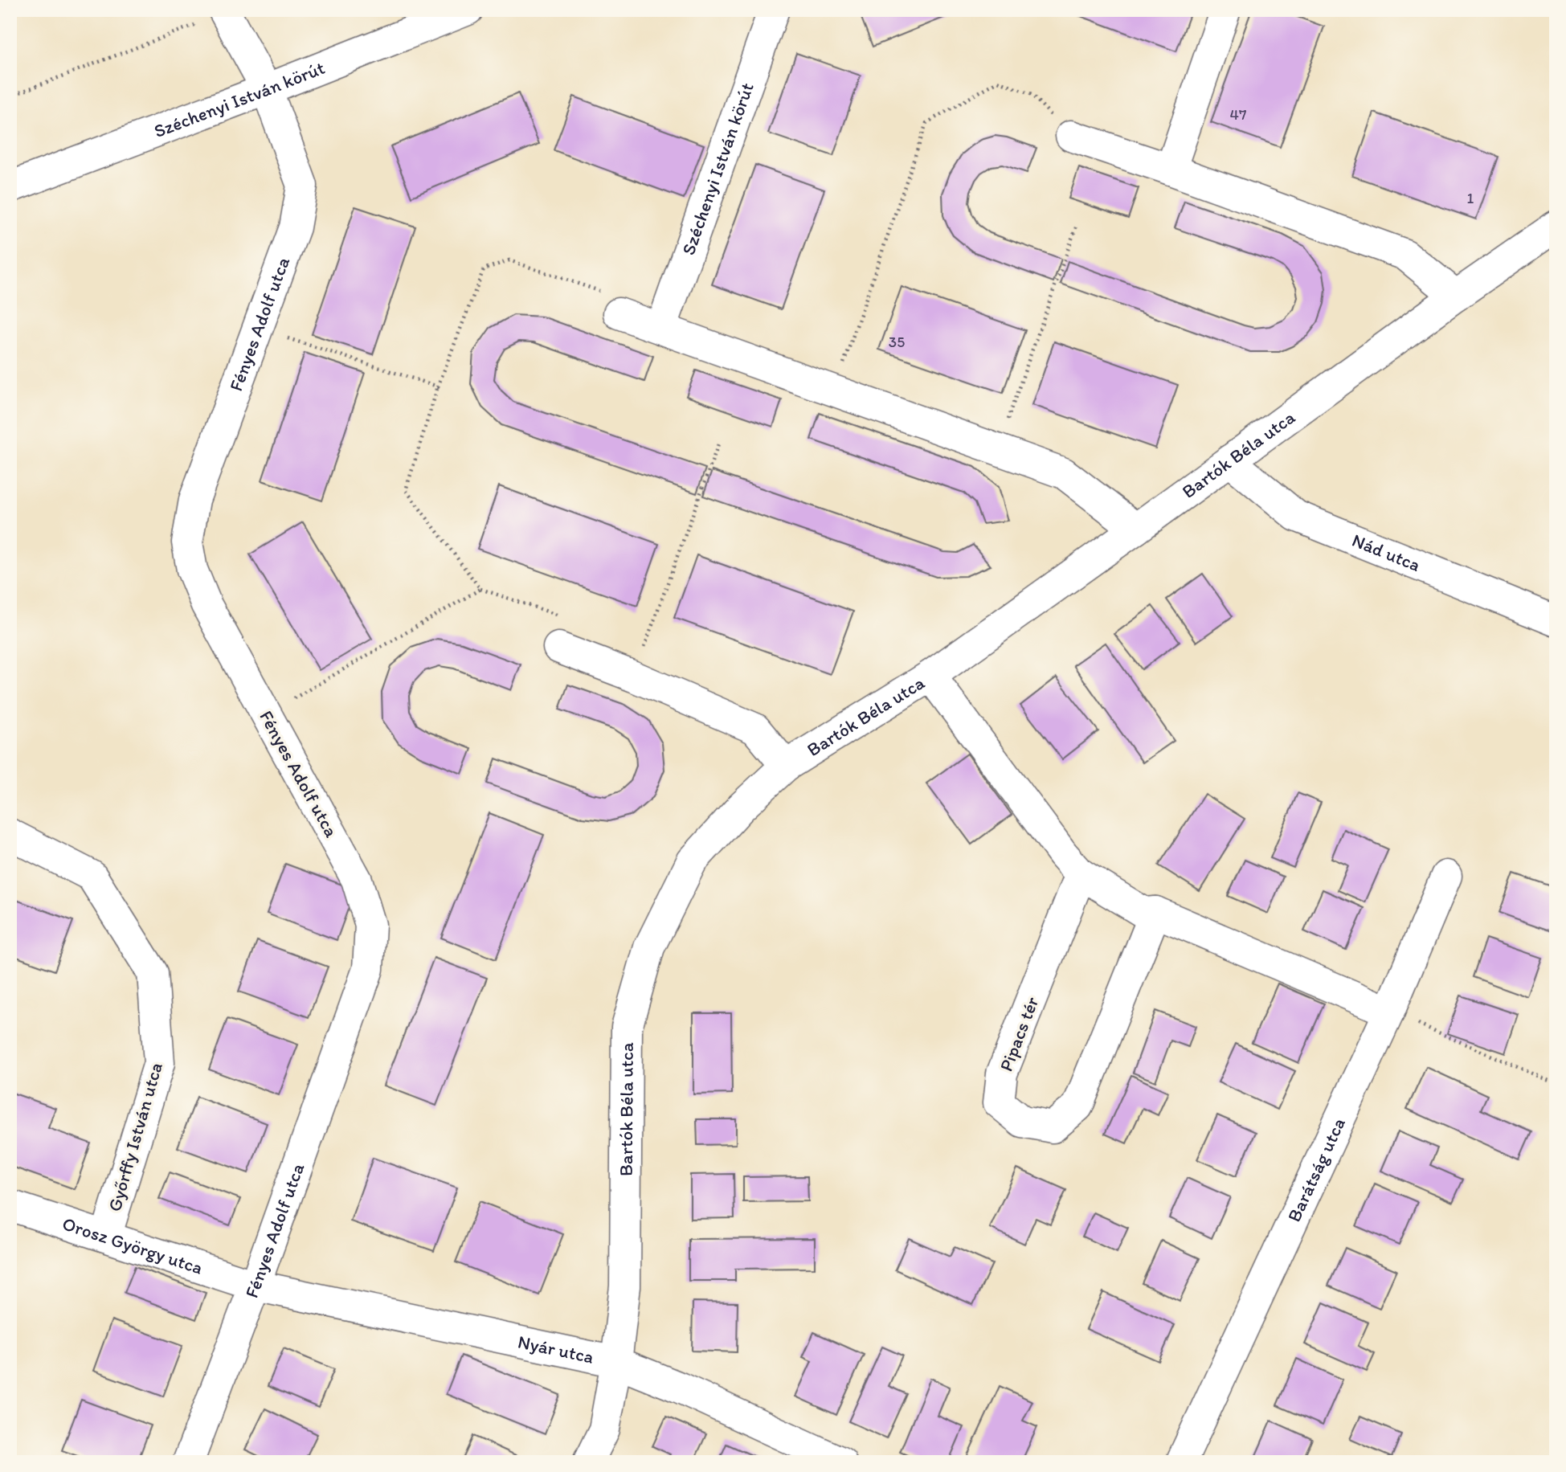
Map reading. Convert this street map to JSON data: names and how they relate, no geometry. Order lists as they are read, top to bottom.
{
  "streets": {
    "street": [
      "Széchenyi István körút",
      "Fényes Adolf utca",
      "Bartók Béla utca",
      "Nád utca",
      "Pipacs tér",
      "Győrffy István utca",
      "Barátság utca",
      "Orosz György utca",
      "Nyár utca"
    ]
  },
  "crossings": [
    ["Széchenyi István körút", "Fényes Adolf utca"],
    ["Fényes Adolf utca", "Orosz György utca"],
    ["Fényes Adolf utca", "Nyár utca"],
    ["Bartók Béla utca", "Nád utca"],
    ["Bartók Béla utca", "Nyár utca"],
    ["Győrffy István utca", "Orosz György utca"],
    ["Orosz György utca", "Nyár utca"]
  ],
  "house_numbers": ["47", "1", "35"]
}
